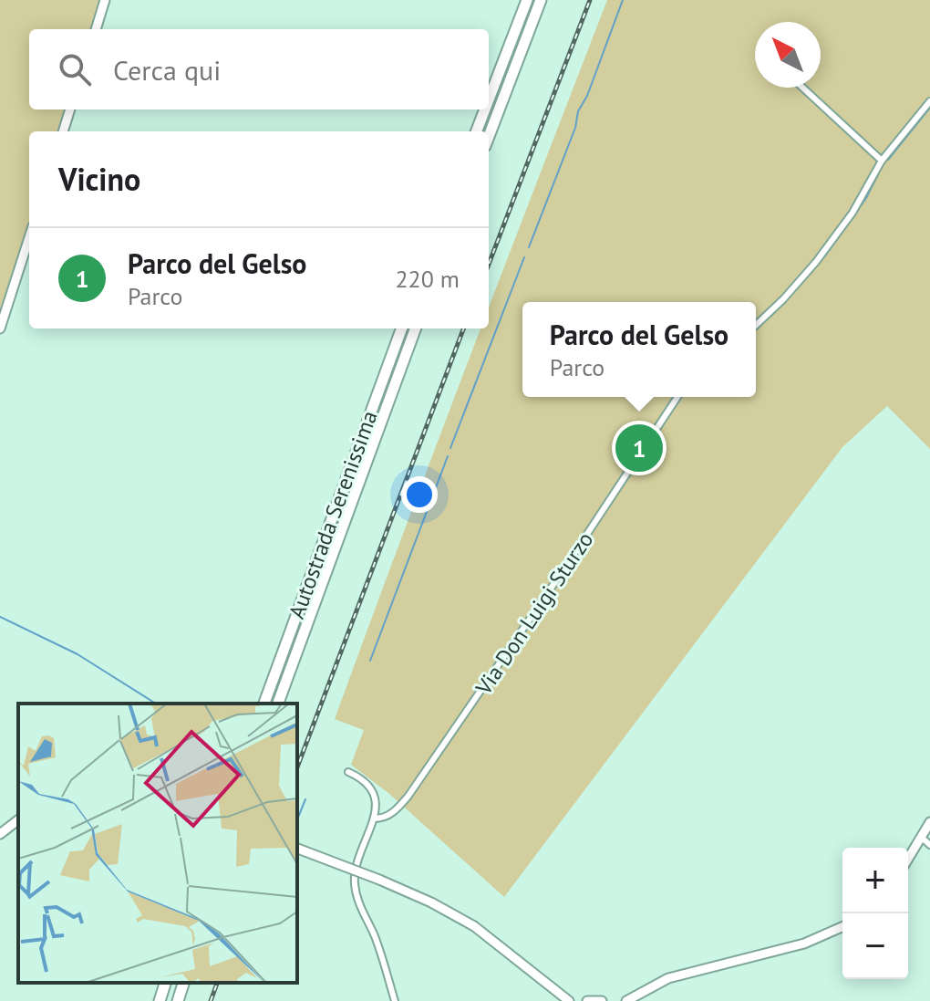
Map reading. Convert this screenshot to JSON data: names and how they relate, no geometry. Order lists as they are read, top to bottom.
{
  "streets": {
    "highway": ["Autostrada Serenissima"],
    "street": ["Via Don Luigi Sturzo"]
  },
  "north": "top left",
  "page": {
    "search": "Cerca qui",
    "heading": "Vicino",
    "list": [
      {
        "mark": "1",
        "name": "Parco del Gelso",
        "note": "Parco",
        "value": "220 m"
      }
    ],
    "popup": ["Parco del Gelso", "Parco"],
    "pins": "1",
    "map_buttons": ["+", "−"]
  }
}
